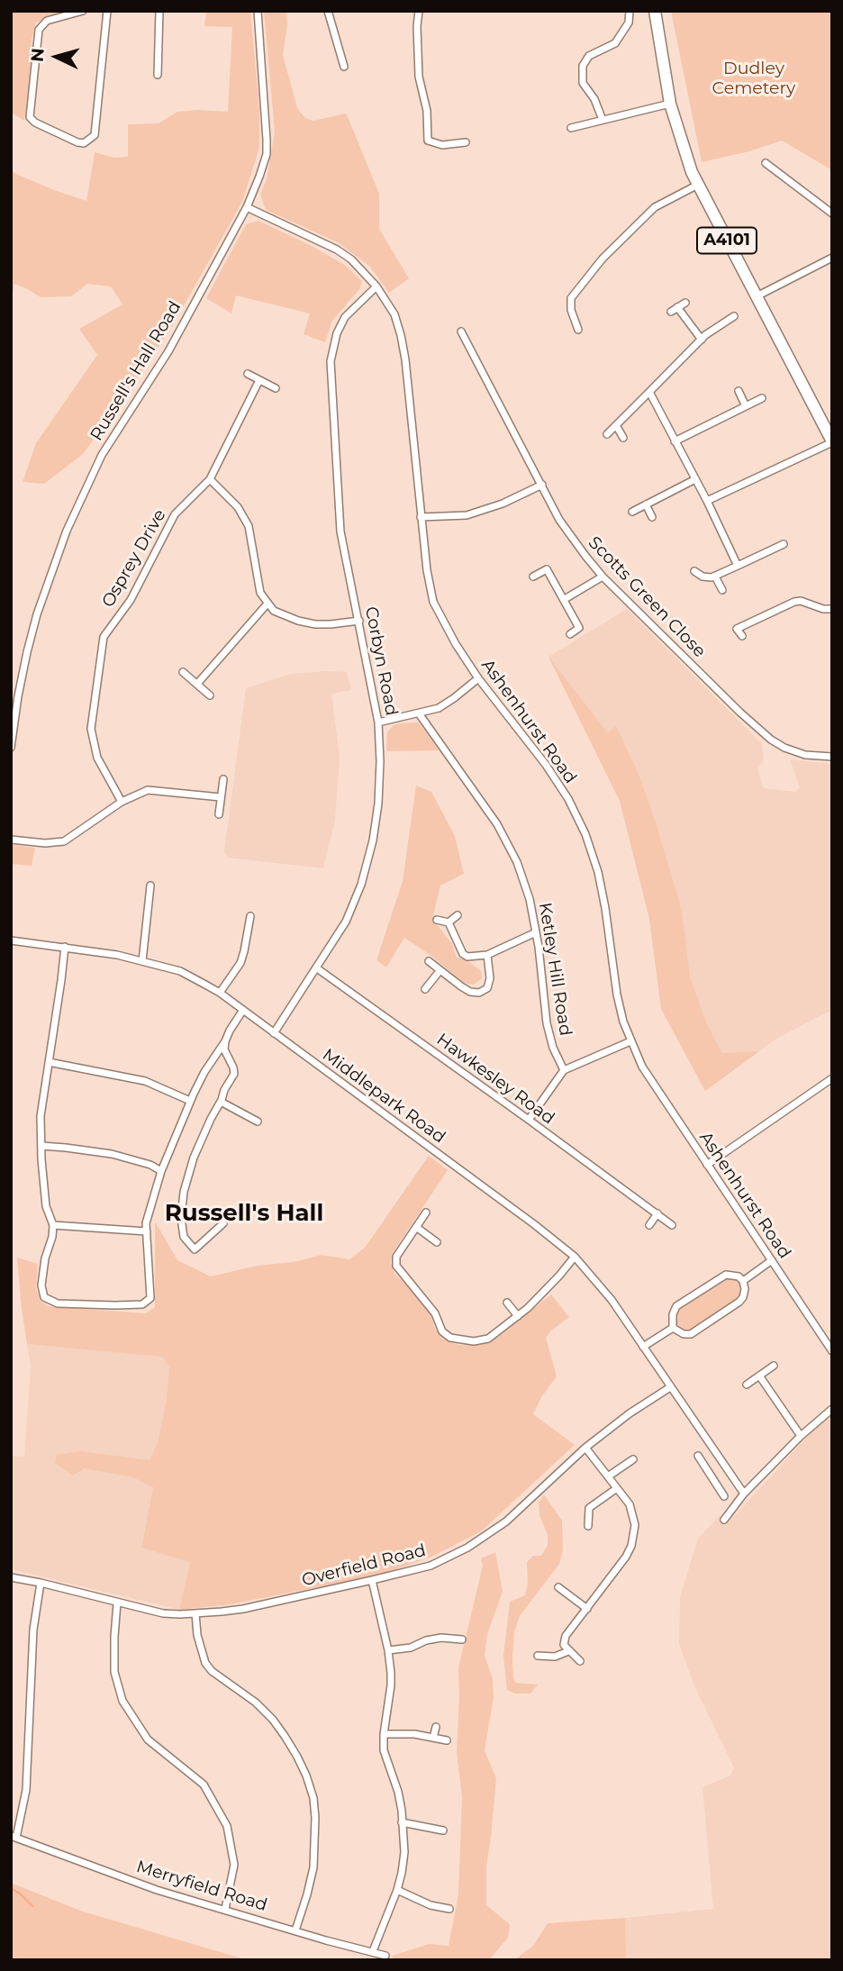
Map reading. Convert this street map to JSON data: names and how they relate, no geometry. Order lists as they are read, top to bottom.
{
  "streets": {
    "main road": ["A4101"],
    "street": [
      "Russell's Hall Road",
      "Osprey Drive",
      "Scotts Green Close",
      "Corbyn Road",
      "Ashenhurst Road",
      "Ketley Hill Road",
      "Hawkesley Road",
      "Middlepark Road",
      "Overfield Road",
      "Merryfield Road"
    ]
  },
  "crossings": [
    ["Russell's Hall Road", "Ashenhurst Road"],
    ["Corbyn Road", "Ashenhurst Road"],
    ["Corbyn Road", "Hawkesley Road"],
    ["Corbyn Road", "Middlepark Road"],
    ["Middlepark Road", "Overfield Road"]
  ],
  "districts": ["Russell's Hall"],
  "parks": ["Dudley Cemetery"],
  "north": "left"
}
